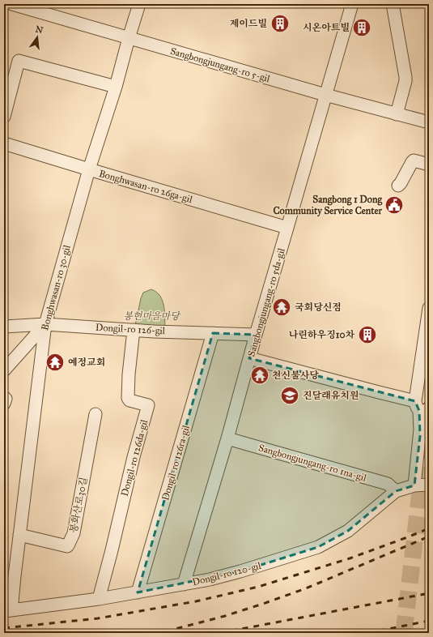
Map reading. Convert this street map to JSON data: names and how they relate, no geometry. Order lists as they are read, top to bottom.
{
  "streets": {
    "street": [
      "Sangbongjungang-ro 5-gil",
      "Bonghwasan-ro 26ga-gil",
      "Bonghwasan-ro 30-gil",
      "Sangbongjungang-ro 5da-gil",
      "Dongil-ro 126-gil",
      "Dongil-ro 126da-gil",
      "Dongil-ro 126ra-gil",
      "Sangbongjungang-ro 1na-gil",
      "봉화산로30길",
      "Dongil-ro 120-gil"
    ]
  },
  "crossings": [
    ["Sangbongjungang-ro 5-gil", "Bonghwasan-ro 30-gil"],
    ["Sangbongjungang-ro 5-gil", "Sangbongjungang-ro 5da-gil"],
    ["Bonghwasan-ro 26ga-gil", "Bonghwasan-ro 30-gil"],
    ["Bonghwasan-ro 26ga-gil", "Sangbongjungang-ro 5da-gil"],
    ["Bonghwasan-ro 30-gil", "Dongil-ro 126-gil"],
    ["Bonghwasan-ro 30-gil", "봉화산로30길"],
    ["Bonghwasan-ro 30-gil", "Dongil-ro 120-gil"],
    ["Sangbongjungang-ro 5da-gil", "Dongil-ro 126-gil"],
    ["Sangbongjungang-ro 5da-gil", "Sangbongjungang-ro 1na-gil"],
    ["Sangbongjungang-ro 5da-gil", "Dongil-ro 120-gil"],
    ["Dongil-ro 126-gil", "Dongil-ro 126da-gil"],
    ["Dongil-ro 126-gil", "Dongil-ro 126ra-gil"],
    ["Dongil-ro 126da-gil", "Dongil-ro 120-gil"],
    ["Dongil-ro 126ra-gil", "Dongil-ro 120-gil"],
    ["Sangbongjungang-ro 1na-gil", "Dongil-ro 120-gil"]
  ],
  "parks": ["봉현마을마당"],
  "places": {
    "building": ["제이드빌", "시온아트빌", "나린하우징10차"],
    "public building": ["Sangbong 1 Dong Community Service Center"],
    "temple": ["국회당신점", "예정교회", "천신불사당"],
    "school or university": ["진달래유치원"]
  },
  "north": "top"
}
